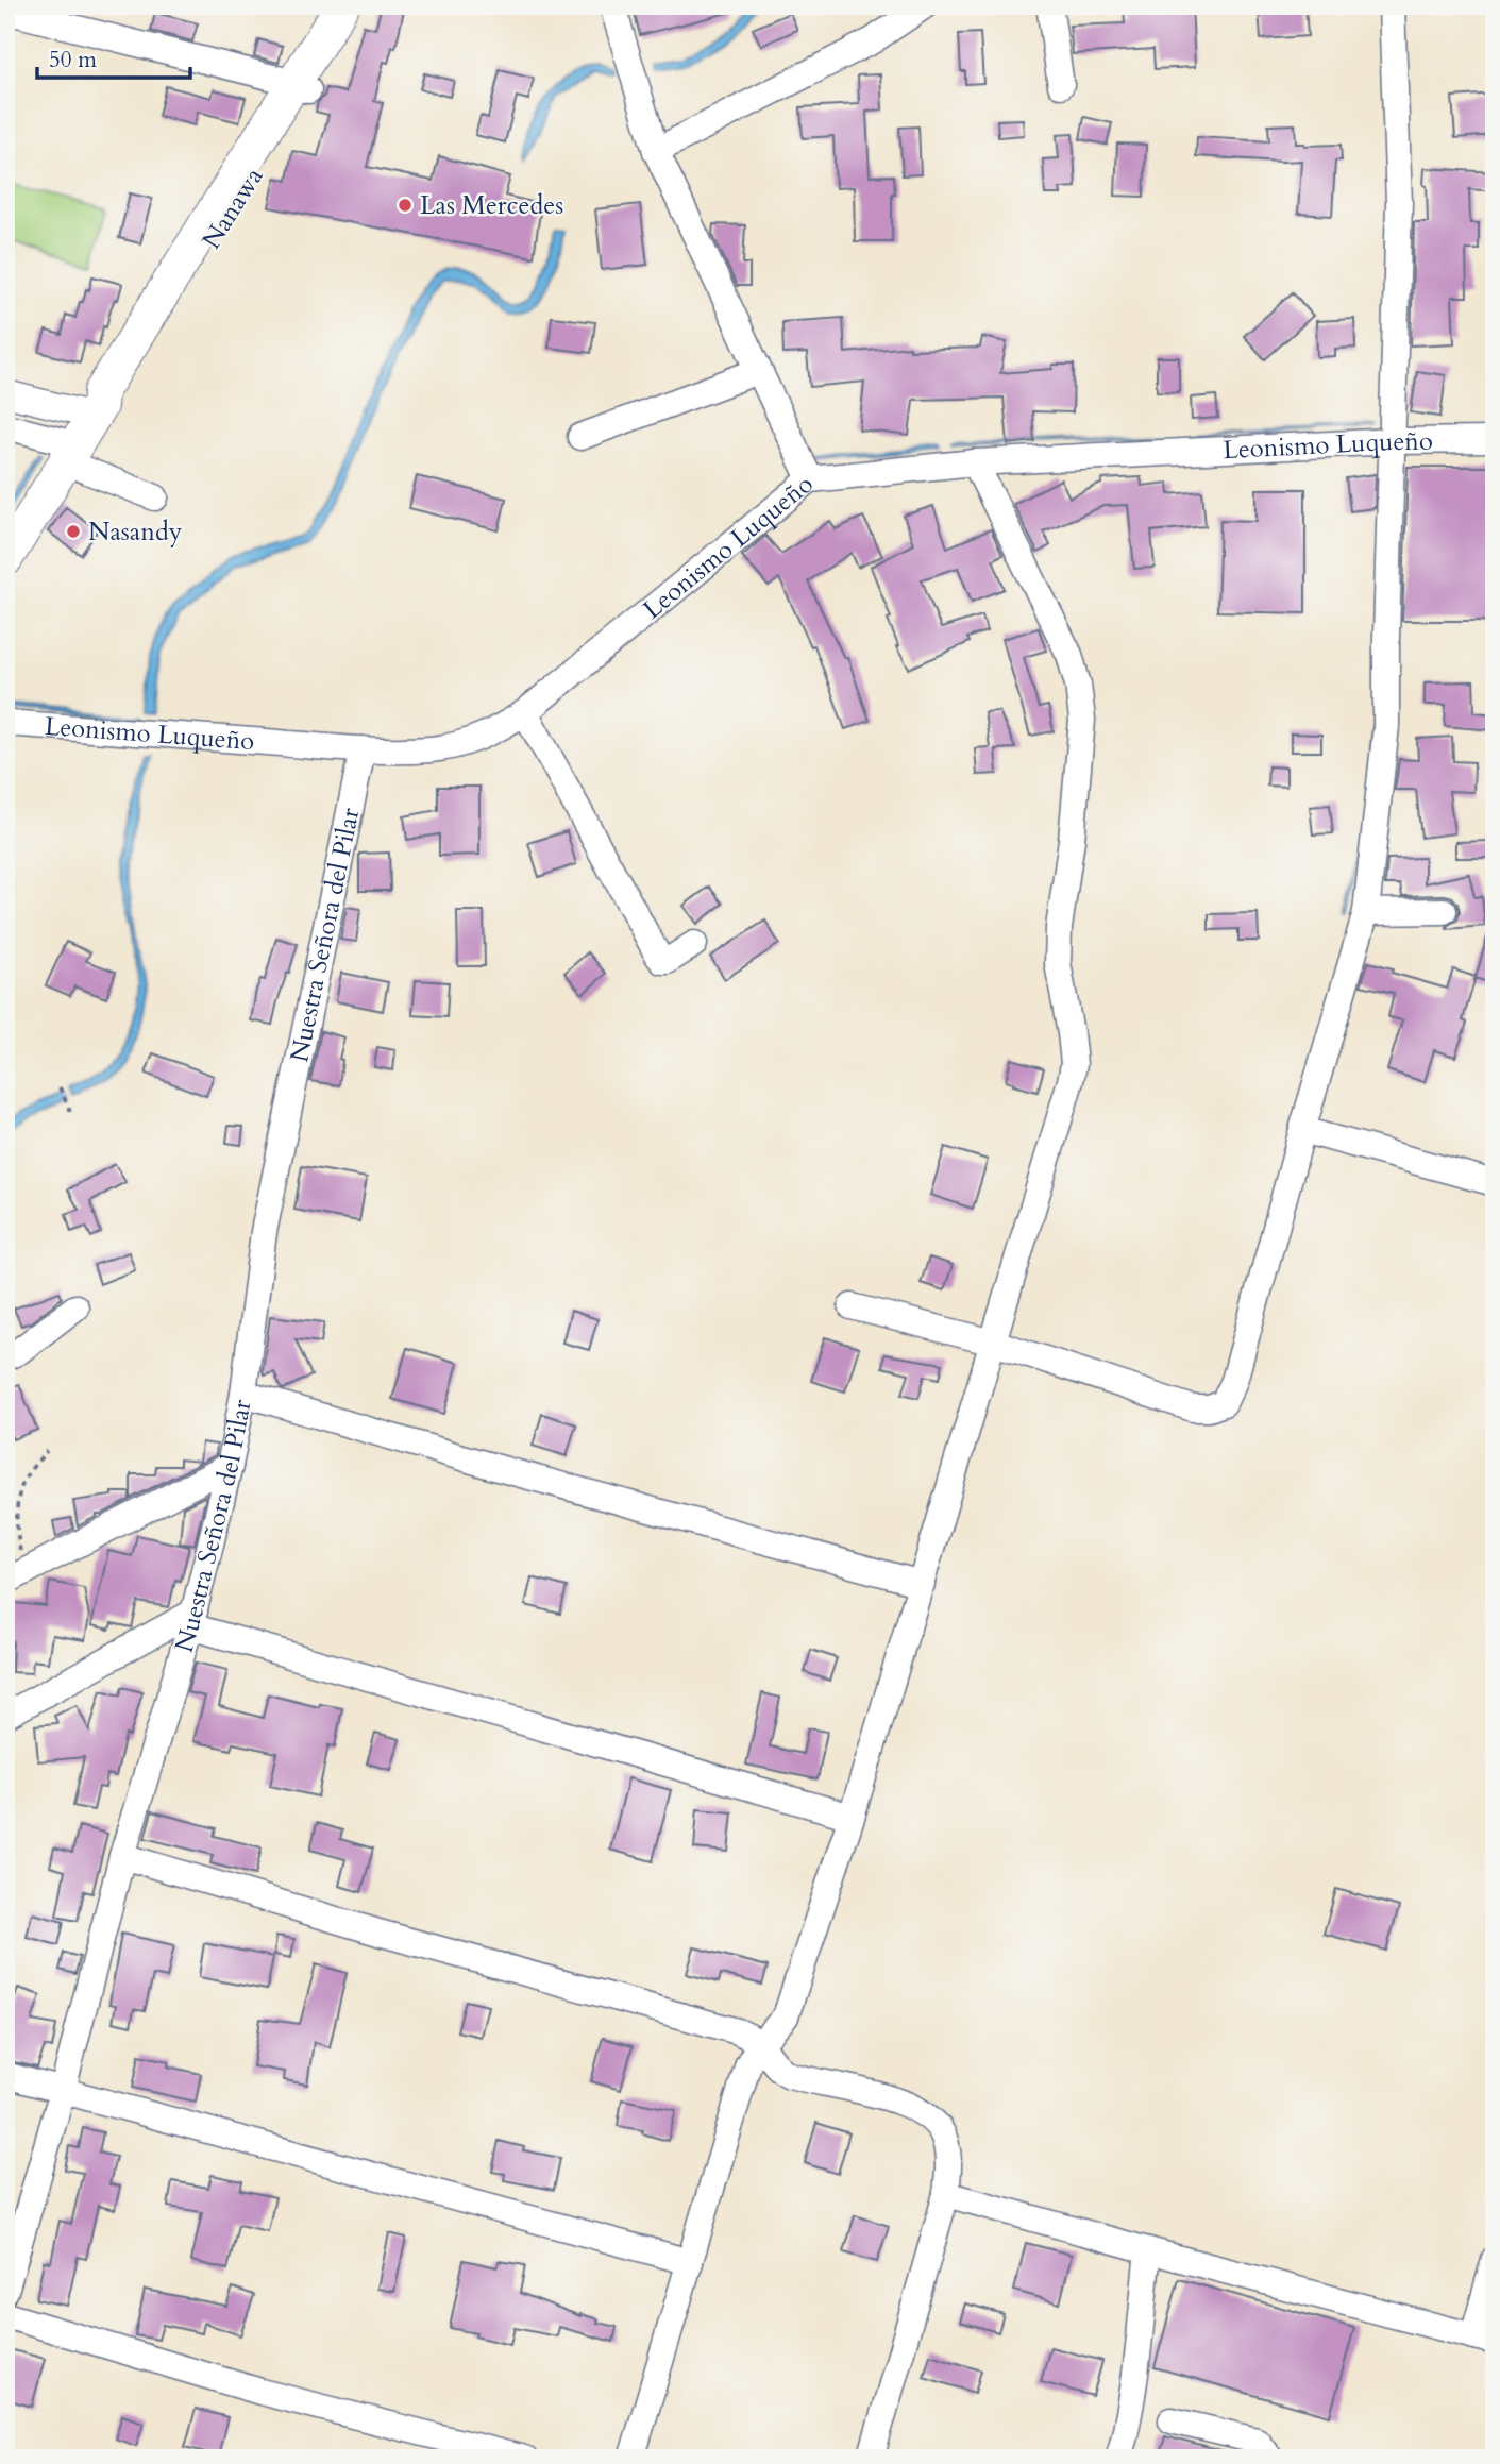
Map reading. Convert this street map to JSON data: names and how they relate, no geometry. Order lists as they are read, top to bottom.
{
  "streets": {
    "main road": ["Nanawa"],
    "street": ["Leonismo Luqueño", "Nuestra Señora del Pilar"]
  },
  "crossings": [
    ["Leonismo Luqueño", "Nuestra Señora del Pilar"]
  ],
  "places": ["Las Mercedes", "Nasandy"],
  "scale_bar": "50 m"
}
